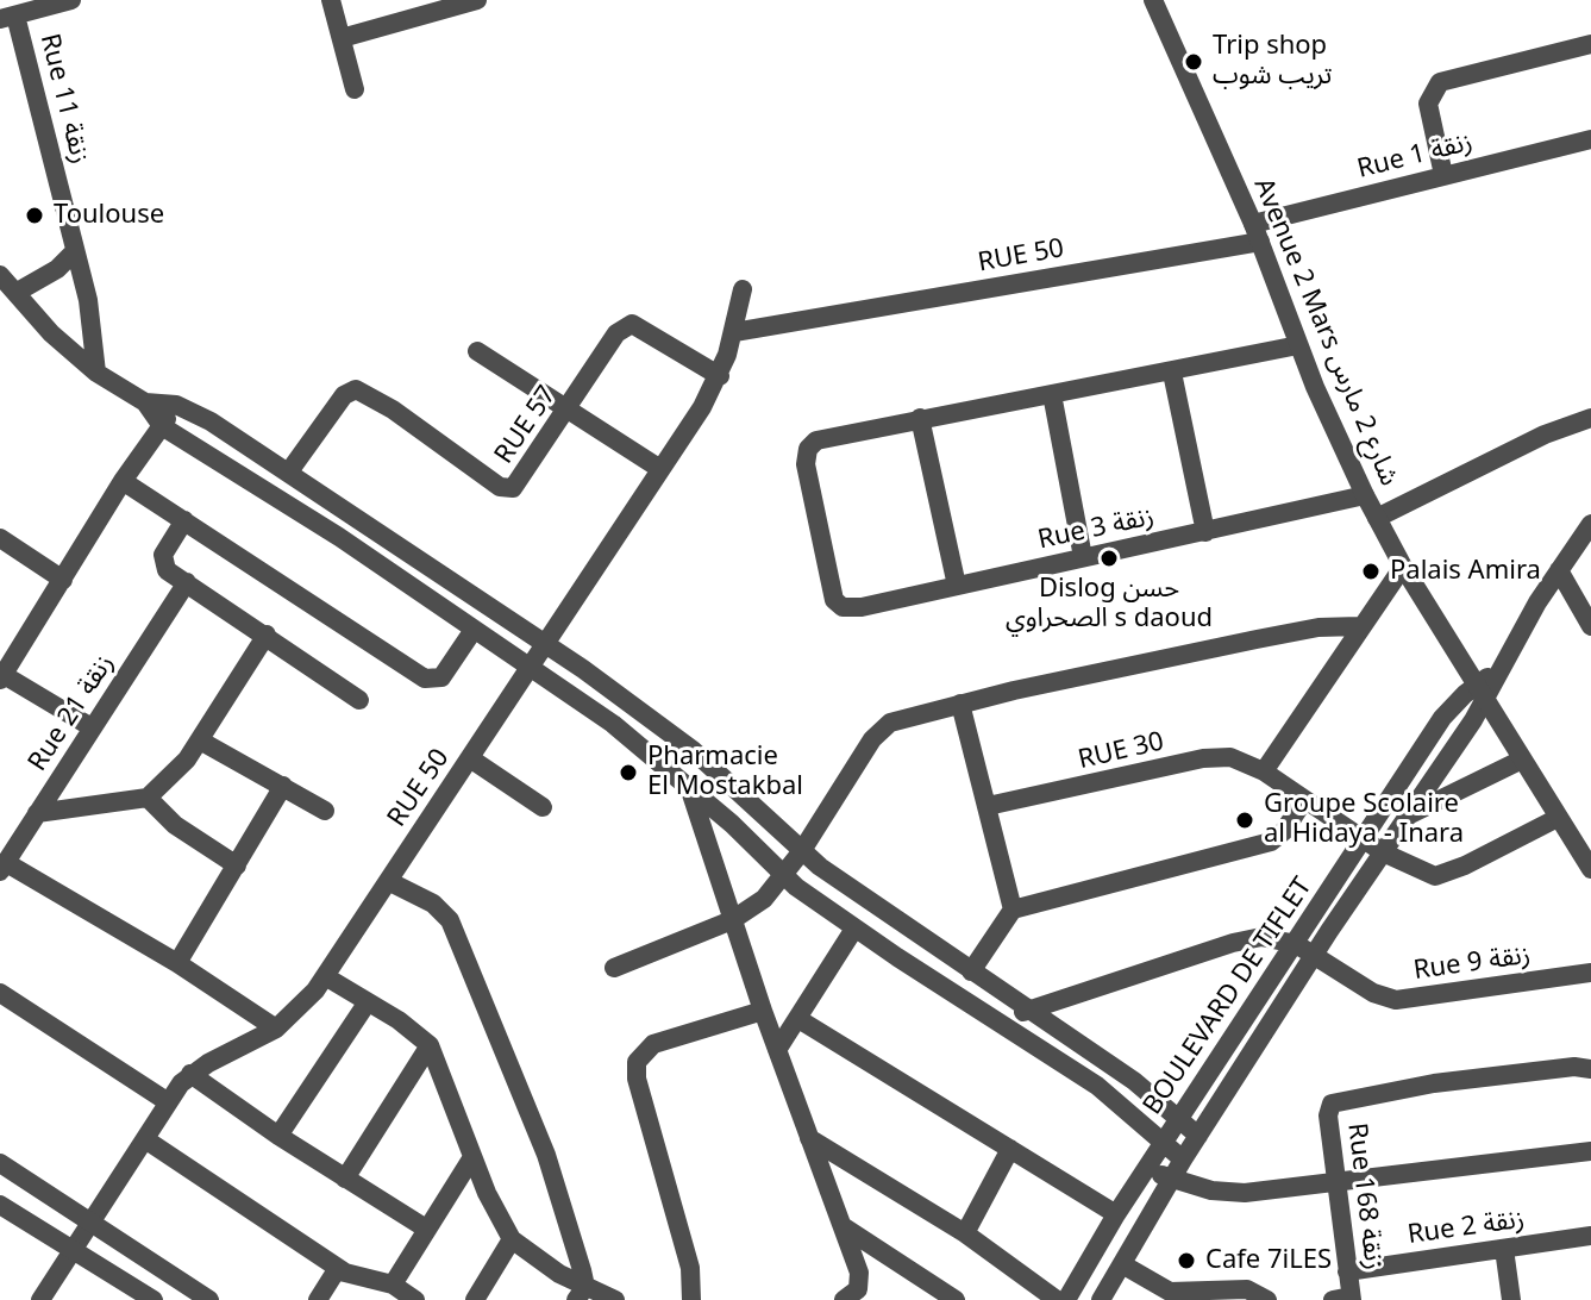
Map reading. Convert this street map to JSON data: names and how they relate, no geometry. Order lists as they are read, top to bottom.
{
  "streets": {
    "street": [
      "Rue 11 زنقة",
      "Rue 1 زنقة",
      "RUE 50",
      "Avenue 2 Mars شارع 2 مارس",
      "RUE 57",
      "Rue 3 زنقة",
      "Rue 21 زنقة",
      "RUE 30",
      "Rue 9 زنقة",
      "BOULEVARD DE TIFLET",
      "Rue 168 زنقة",
      "Rue 2 زنقة"
    ]
  },
  "crossings": [
    ["Rue 1 زنقة", "RUE 50"],
    ["Rue 1 زنقة", "Avenue 2 Mars شارع 2 مارس"],
    ["RUE 50", "Avenue 2 Mars شارع 2 مارس"],
    ["RUE 50", "RUE 57"],
    ["Avenue 2 Mars شارع 2 مارس", "Rue 3 زنقة"],
    ["Avenue 2 Mars شارع 2 مارس", "RUE 30"],
    ["Avenue 2 Mars شارع 2 مارس", "BOULEVARD DE TIFLET"],
    ["RUE 30", "BOULEVARD DE TIFLET"],
    ["Rue 9 زنقة", "BOULEVARD DE TIFLET"],
    ["Rue 168 زنقة", "Rue 2 زنقة"]
  ],
  "places": [
    "Trip shop تريب شوب",
    "Toulouse",
    "Dislog حسن الصحراوي s daoud",
    "Palais Amira",
    "Pharmacie El Mostakbal",
    "Groupe Scolaire al Hidaya - Inara",
    "Cafe 7iLES"
  ]
}
